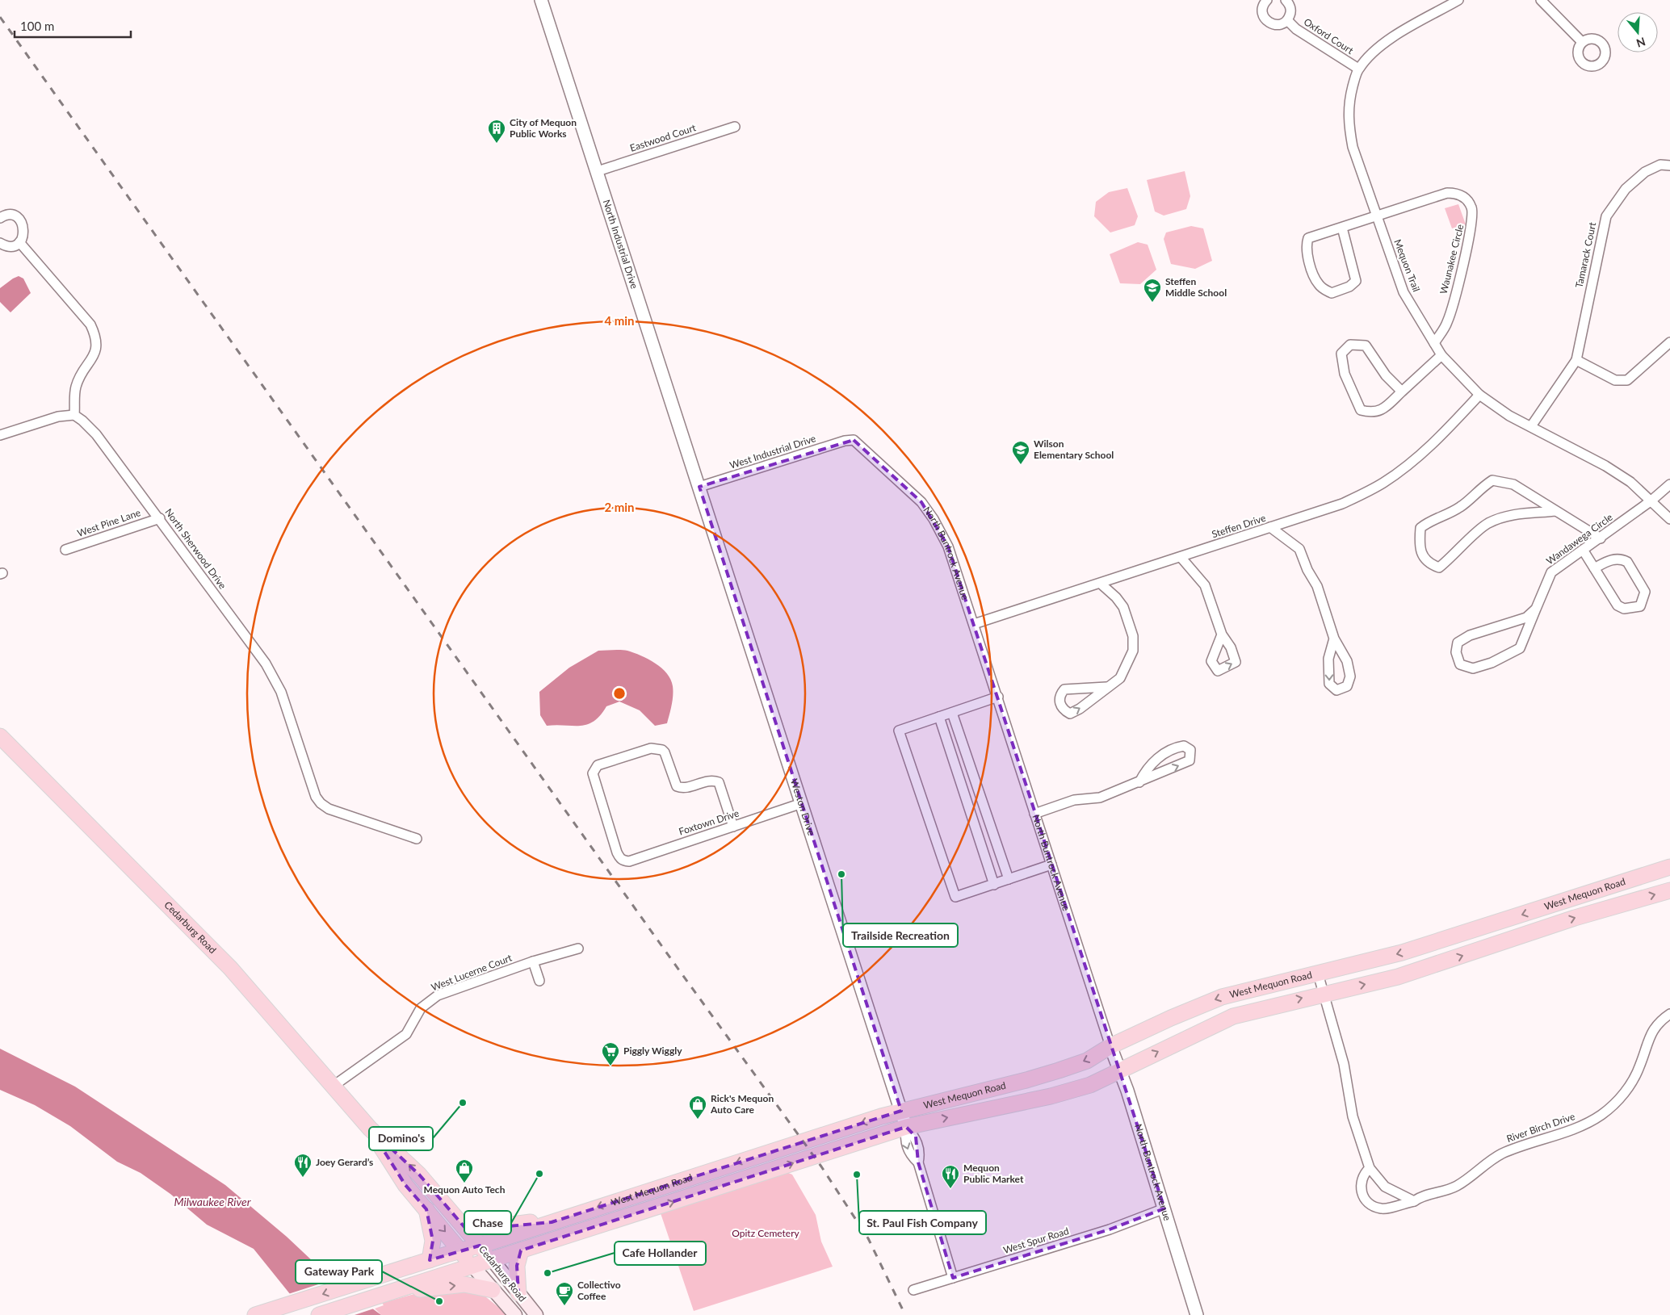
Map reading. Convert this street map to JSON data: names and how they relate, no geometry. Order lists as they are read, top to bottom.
{
  "streets": {
    "main road": ["West Mequon Road", "Cedarburg Road"],
    "street": [
      "Oxford Court",
      "Eastwood Court",
      "North Industrial Drive",
      "Tamarack Court",
      "Waunakee Circle",
      "Mequon Trail",
      "West Industrial Drive",
      "West Pine Lane",
      "Steffen Drive",
      "Wandawega Circle",
      "North Sherwood Drive",
      "North Buntrock Avenue",
      "Weston Drive",
      "Foxtown Drive",
      "West Lucerne Court",
      "River Birch Drive",
      "West Spur Road"
    ]
  },
  "crossings": [
    ["Oxford Court", "Mequon Trail"],
    ["Eastwood Court", "North Industrial Drive"],
    ["North Industrial Drive", "West Industrial Drive"],
    ["North Industrial Drive", "Weston Drive"],
    ["Tamarack Court", "Mequon Trail"],
    ["Waunakee Circle", "Mequon Trail"],
    ["Mequon Trail", "Steffen Drive"],
    ["Mequon Trail", "Wandawega Circle"],
    ["West Industrial Drive", "North Buntrock Avenue"],
    ["West Industrial Drive", "Weston Drive"],
    ["West Pine Lane", "North Sherwood Drive"],
    ["Steffen Drive", "North Buntrock Avenue"],
    ["North Buntrock Avenue", "West Mequon Road"],
    ["North Buntrock Avenue", "West Spur Road"],
    ["Weston Drive", "Foxtown Drive"],
    ["Weston Drive", "West Mequon Road"],
    ["West Mequon Road", "Cedarburg Road"],
    ["Cedarburg Road", "West Lucerne Court"]
  ],
  "water": ["Milwaukee River"],
  "parks": ["Opitz Cemetery"],
  "places": {
    "building": ["City of Mequon Public Works"],
    "school or university": ["Steffen Middle School", "Wilson Elementary School"],
    "other": [
      "Trailside Recreation",
      "Domino's",
      "Chase",
      "St. Paul Fish Company",
      "Cafe Hollander",
      "Gateway Park"
    ],
    "supermarket": ["Piggly Wiggly"],
    "shop": ["Rick's Mequon Auto Care", "Mequon Auto Tech"],
    "restaurant": ["Joey Gerard’s", "Mequon Public Market"],
    "cafe": ["Collectivo Coffee"]
  },
  "scale_bar": "100 m",
  "north": "bottom",
  "rings": ["4 min", "2 min"]
}
